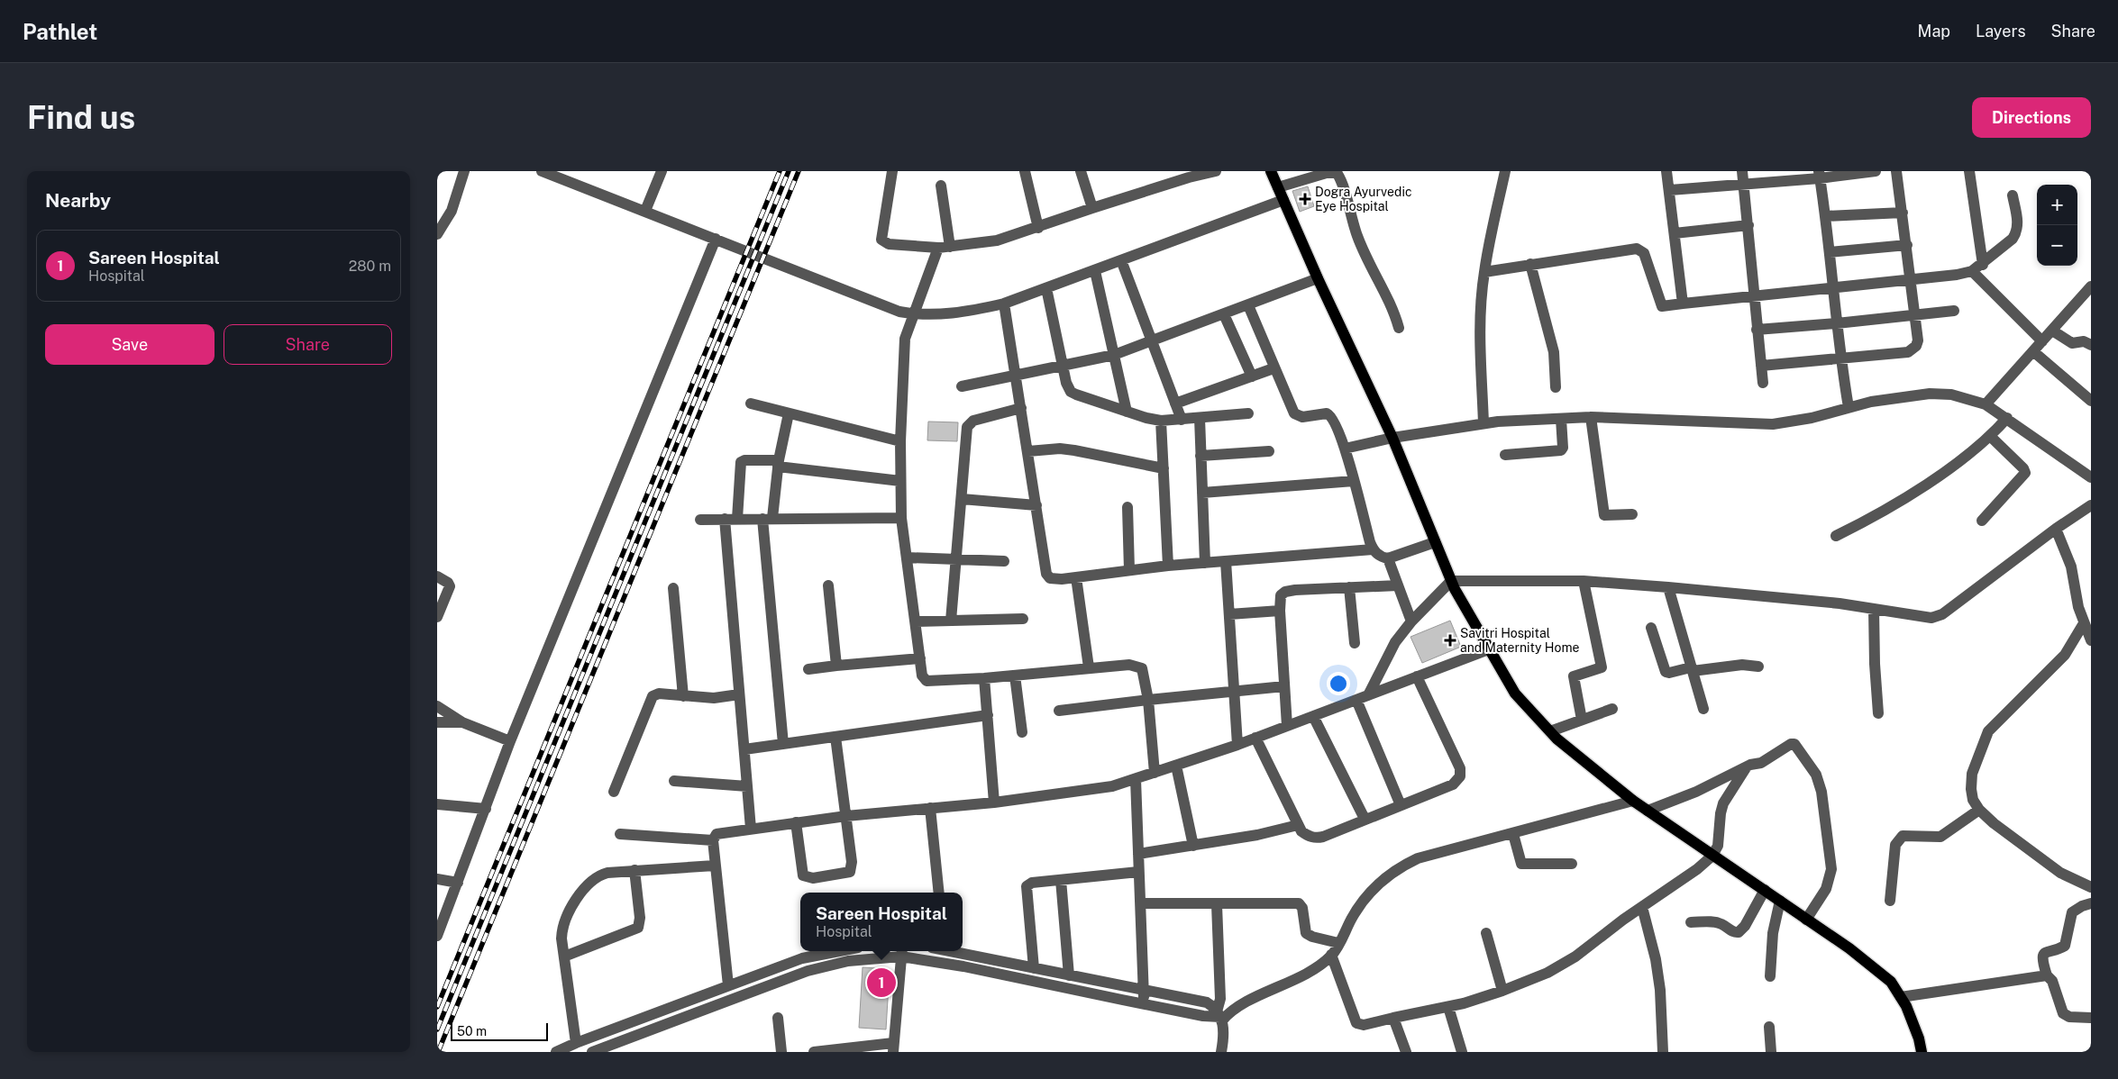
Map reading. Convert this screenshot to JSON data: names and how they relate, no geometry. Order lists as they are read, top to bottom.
{
  "places": {
    "health": ["Dogra Ayurvedic Eye Hospital", "Savitri Hospital and Maternity Home"]
  },
  "scale_bar": "50 m",
  "page": {
    "header": "Pathlet",
    "nav": ["Map", "Layers", "Share"],
    "buttons": [
      "Directions",
      ["Save", "Share"]
    ],
    "title": "Find us",
    "heading": "Nearby",
    "map_buttons": ["+", "−"],
    "list": [
      {
        "mark": "1",
        "name": "Sareen Hospital",
        "note": "Hospital",
        "value": "280 m"
      }
    ],
    "popup": ["Sareen Hospital", "Hospital"],
    "pins": "1",
    "scale": "50 m"
  }
}
